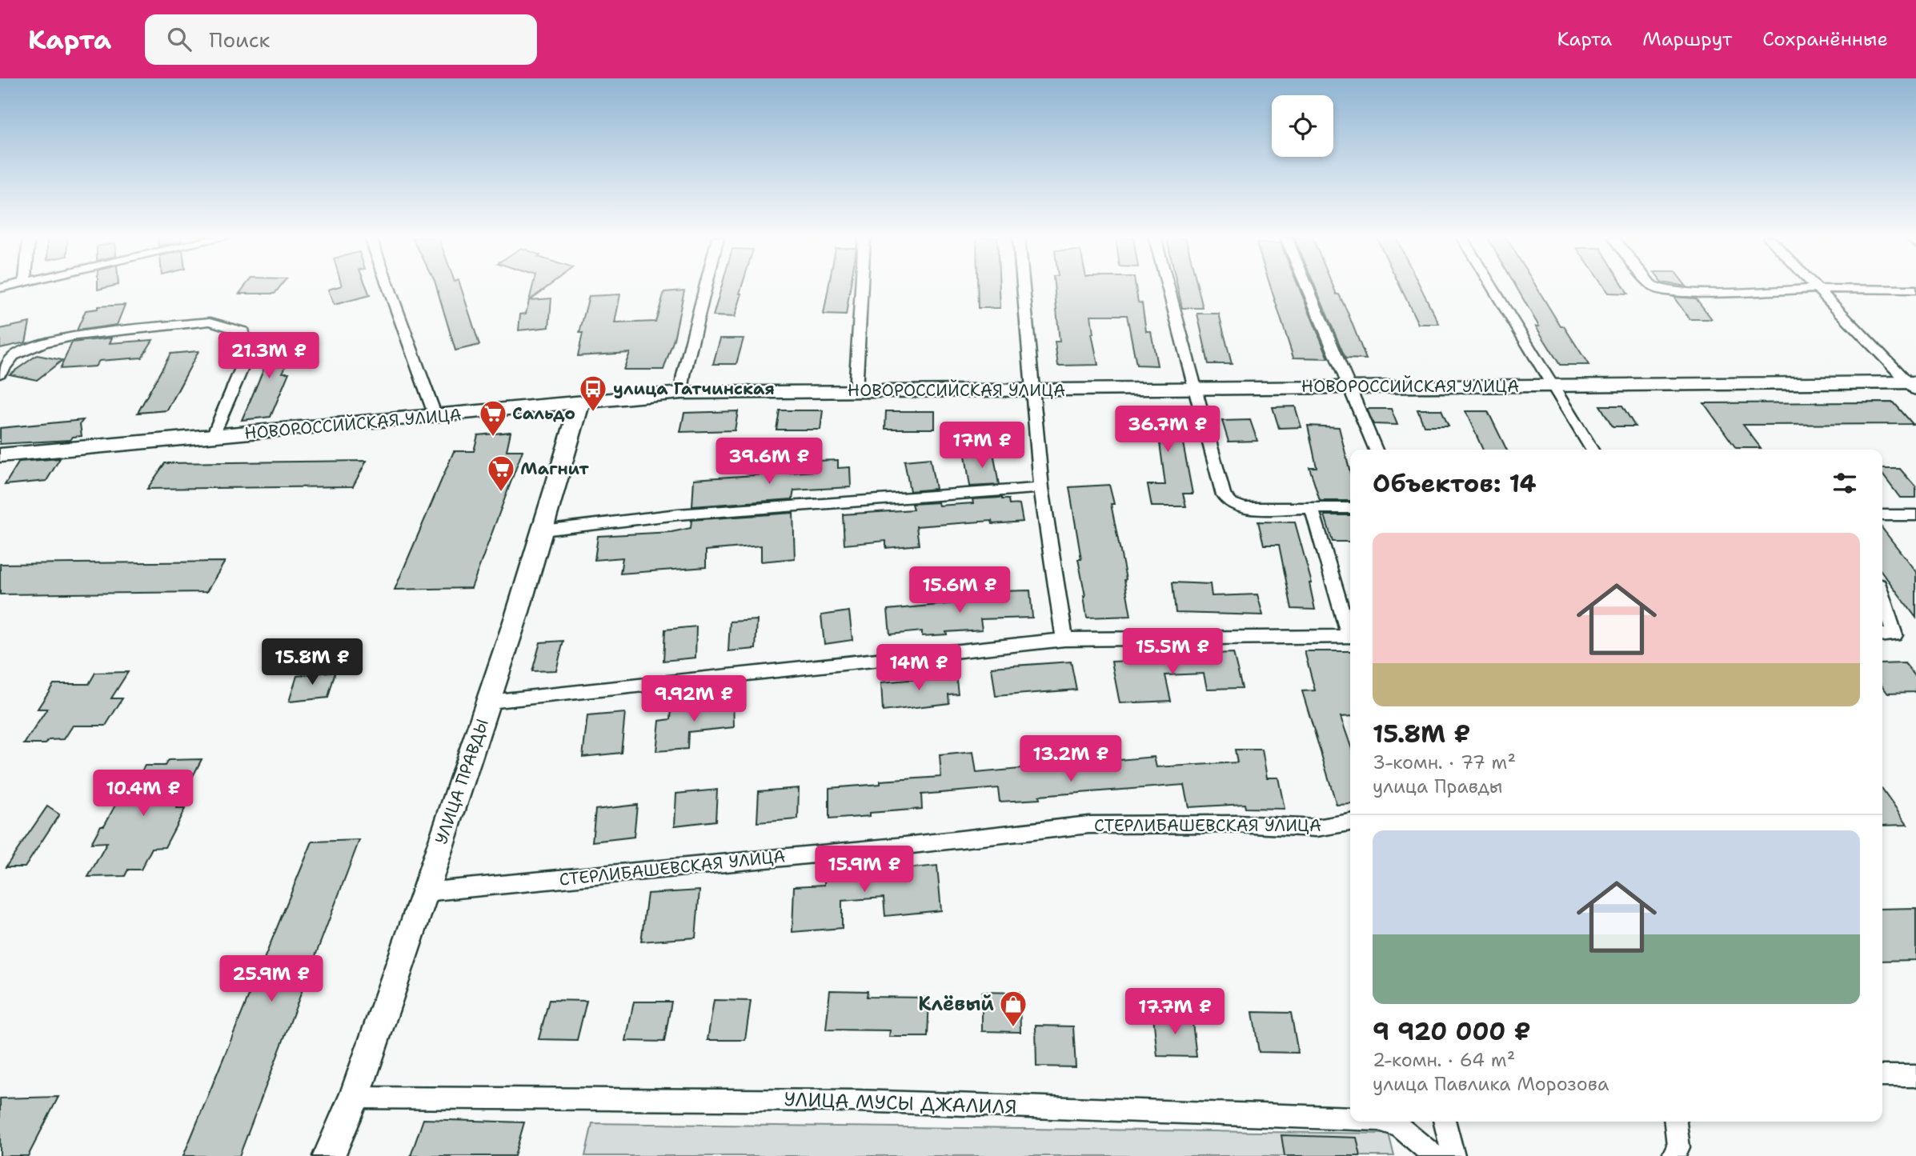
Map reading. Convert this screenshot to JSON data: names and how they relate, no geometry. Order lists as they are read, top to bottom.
{
  "streets": {
    "main road": ["НОВОРОССИЙСКАЯ УЛИЦА", "УЛИЦА ПРАВДЫ"],
    "street": ["СТЕРЛИБАШЕВСКАЯ УЛИЦА", "УЛИЦА МУСЫ ДЖАЛИЛЯ"]
  },
  "crossings": [
    ["НОВОРОССИЙСКАЯ УЛИЦА", "УЛИЦА ПРАВДЫ"],
    ["УЛИЦА ПРАВДЫ", "СТЕРЛИБАШЕВСКАЯ УЛИЦА"],
    ["УЛИЦА ПРАВДЫ", "УЛИЦА МУСЫ ДЖАЛИЛЯ"]
  ],
  "places": {
    "bus stop": ["улица Гатчинская"],
    "supermarket": ["Сальдо", "Магнит"],
    "shop": ["Клёвый"]
  },
  "page": {
    "header": "Карта",
    "search": "Поиск",
    "nav": ["Карта", "Маршрут", "Сохранённые"],
    "price": [
      "21.3M ₽",
      "36.7M ₽",
      "17M ₽",
      "39.6M ₽",
      "15.6M ₽",
      "15.5M ₽",
      "15.8M ₽",
      "14M ₽",
      "9.92M ₽",
      "13.2M ₽",
      "10.4M ₽",
      "15.9M ₽",
      "25.9M ₽",
      "17.7M ₽"
    ],
    "heading": "Объектов: 14",
    "list": [
      {
        "name": "15.8M ₽",
        "note": "3-комн. · 77 m² · улица Правды"
      },
      {
        "name": "9 920 000 ₽",
        "note": "2-комн. · 64 m² · улица Павлика Морозова"
      }
    ]
  }
}
